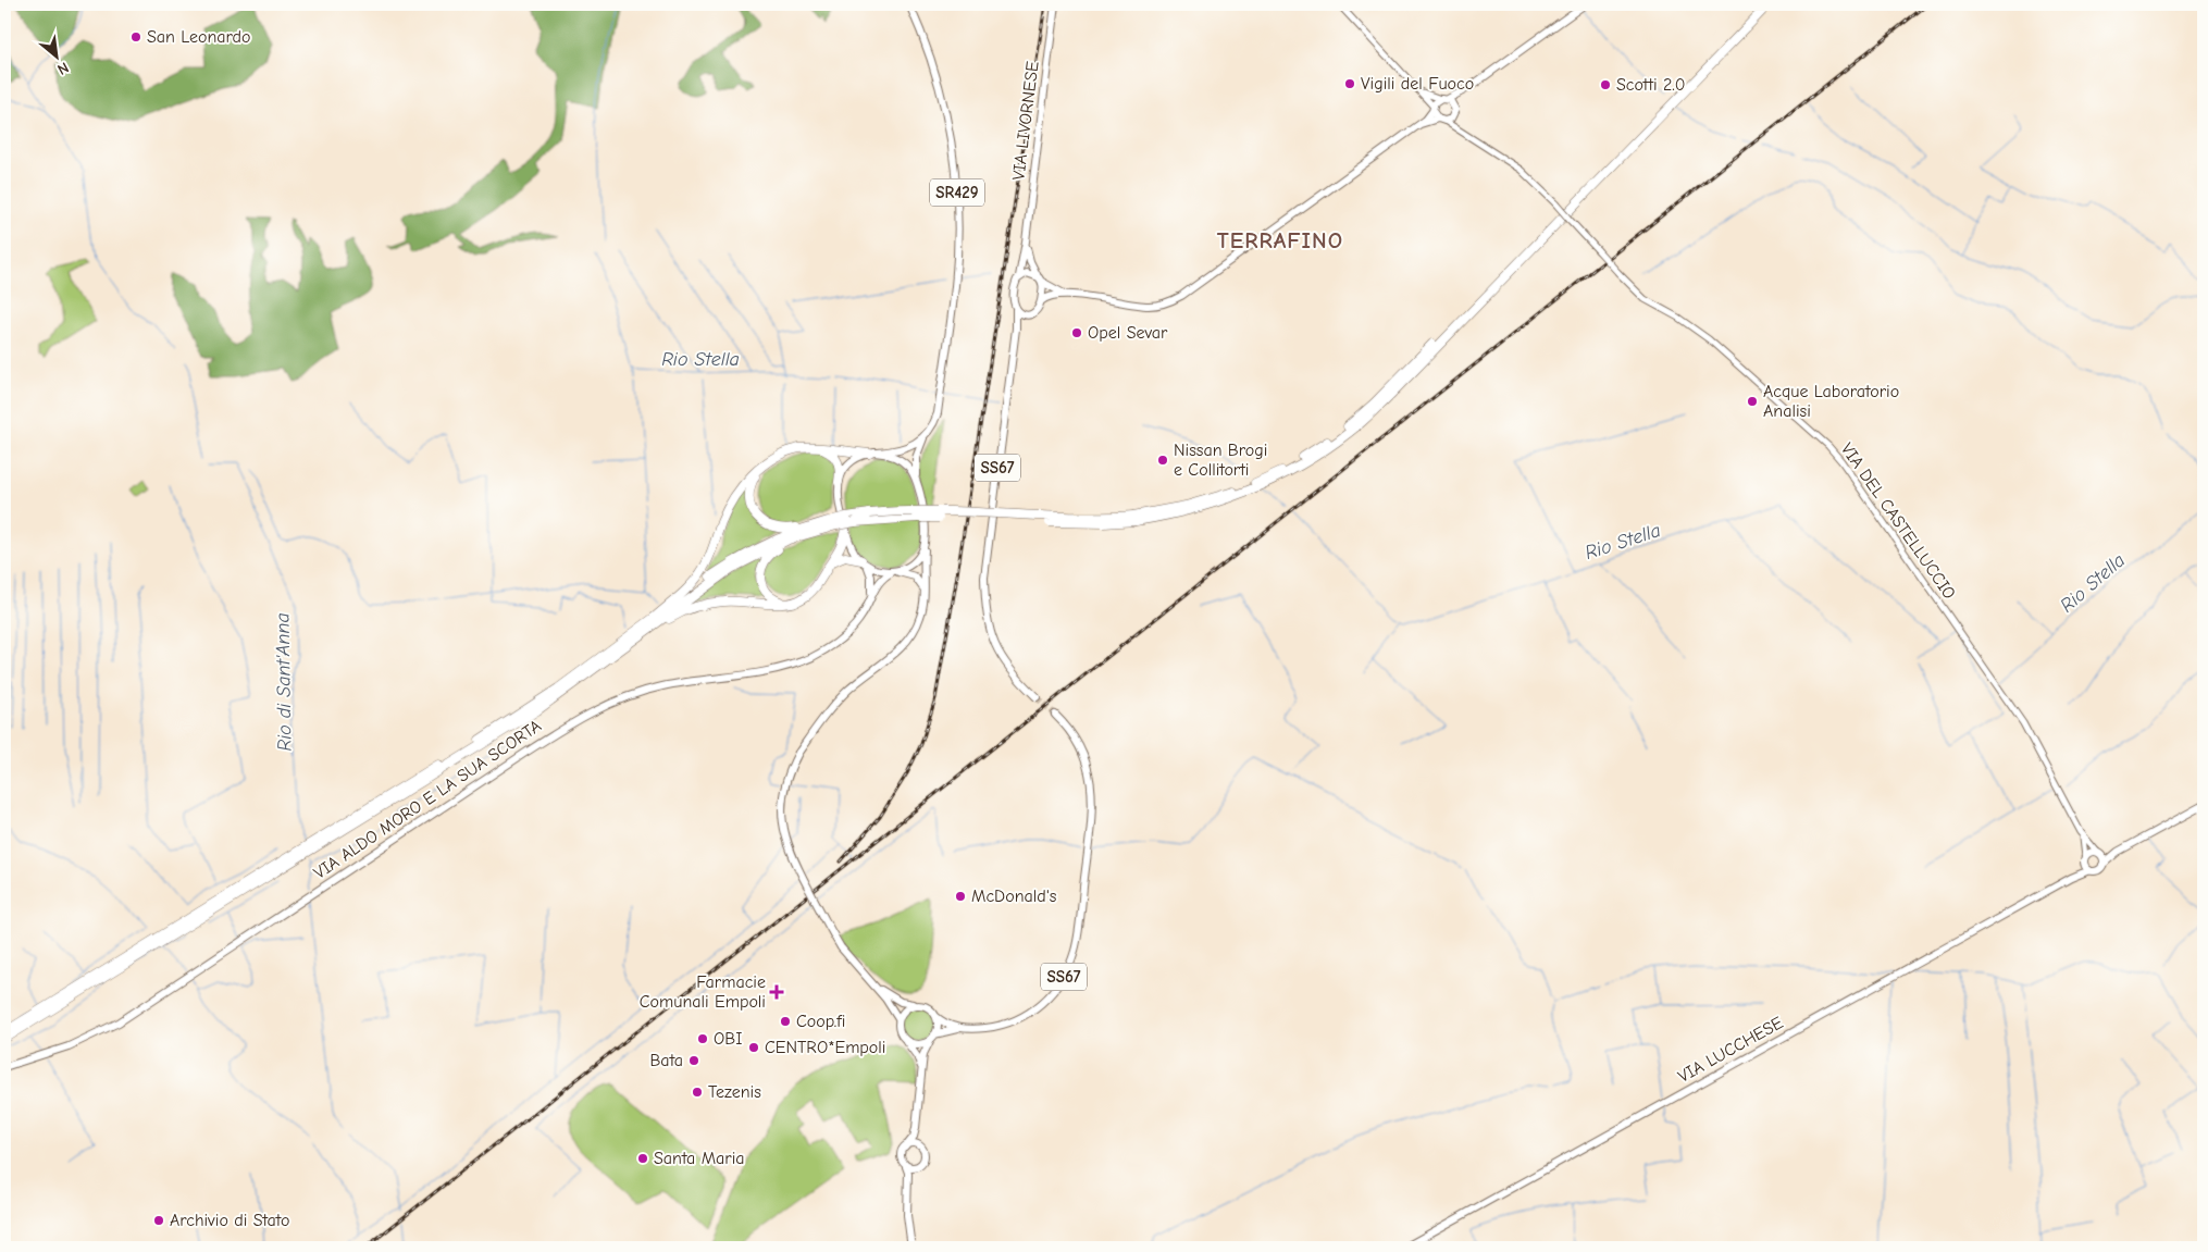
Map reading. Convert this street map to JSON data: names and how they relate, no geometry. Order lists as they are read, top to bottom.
{
  "streets": {
    "main road": [
      "VIA LIVORNESE",
      "SR429",
      "SS67",
      "VIA ALDO MORO E LA SUA SCORTA",
      "VIA LUCCHESE"
    ],
    "street": ["VIA DEL CASTELLUCCIO"]
  },
  "crossings": [
    ["SR429", "VIA ALDO MORO E LA SUA SCORTA"],
    ["VIA DEL CASTELLUCCIO", "VIA LUCCHESE"]
  ],
  "districts": ["TERRAFINO"],
  "water": ["Rio Stella", "Rio di Sant'Anna"],
  "places": {
    "other": [
      "San Leonardo",
      "Vigili del Fuoco",
      "Scotti 2.0",
      "Opel Sevar",
      "Acque Laboratorio Analisi",
      "Nissan Brogi e Collitorti",
      "McDonald's",
      "Coop.fi",
      "OBI",
      "CENTRO*Empoli",
      "Bata",
      "Tezenis",
      "Santa Maria",
      "Archivio di Stato"
    ],
    "health": ["Farmacie Comunali Empoli"]
  },
  "north": "bottom right"
}
